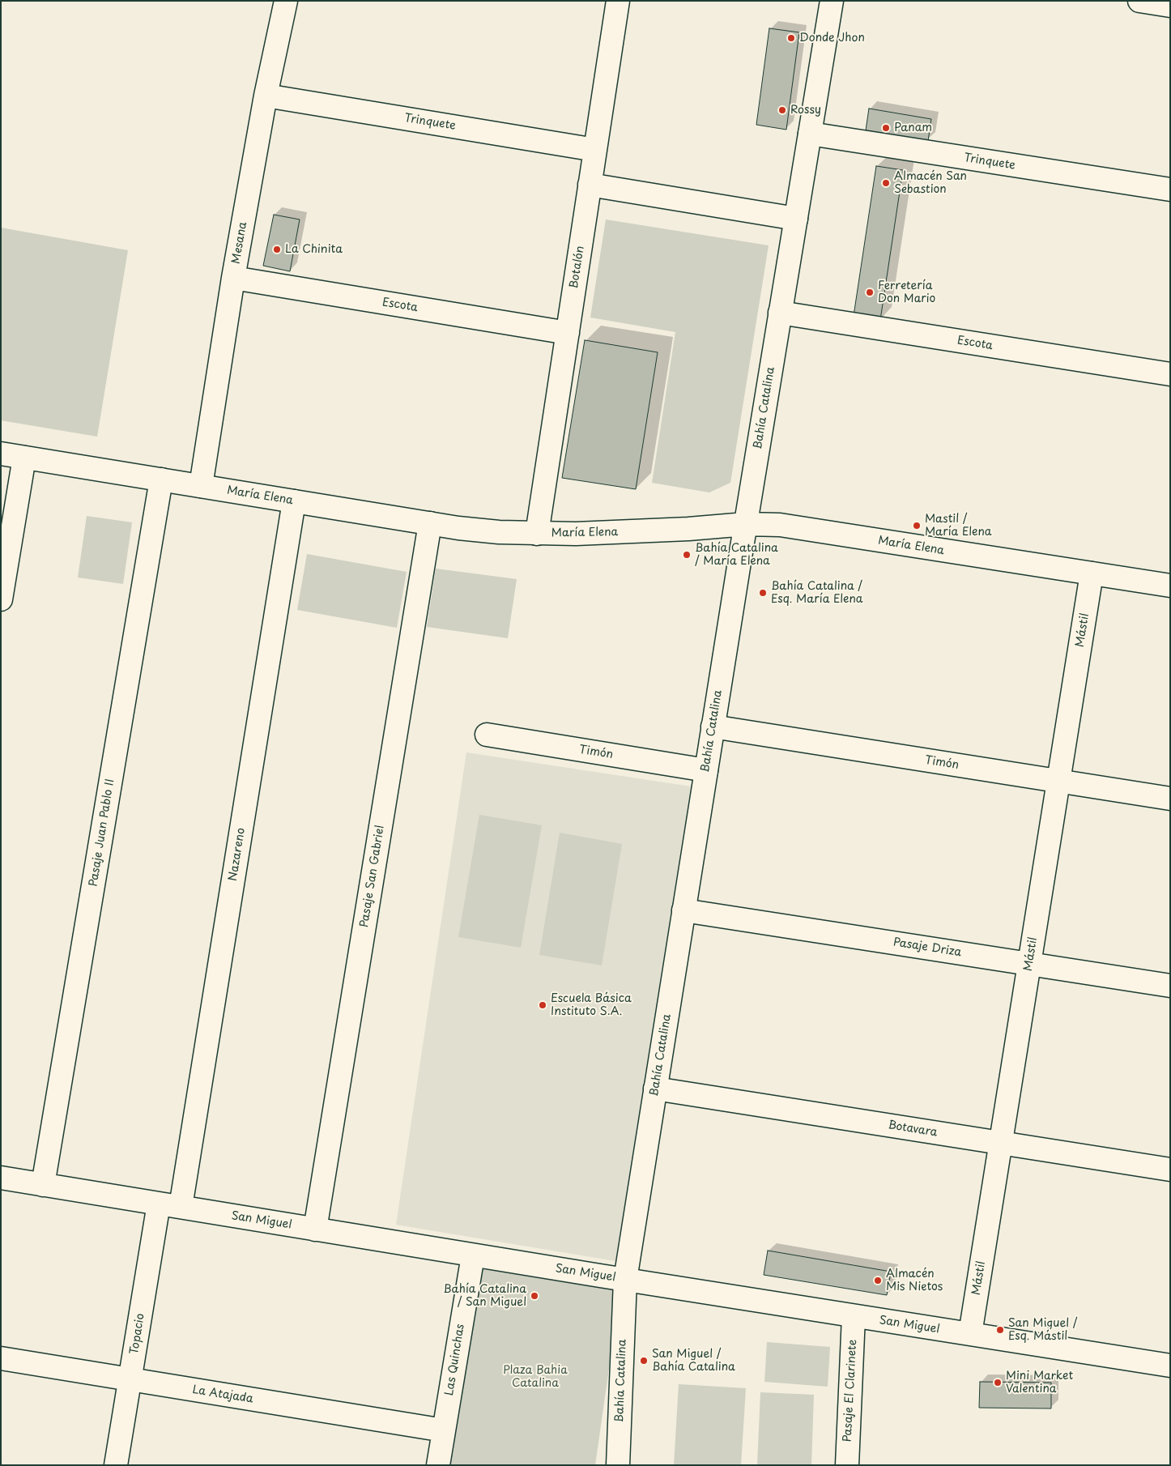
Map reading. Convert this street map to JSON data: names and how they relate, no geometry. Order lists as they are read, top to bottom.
{
  "streets": {
    "street": [
      "Trinquete",
      "Mesana",
      "Botalón",
      "Escota",
      "Bahía Catalina",
      "María Elena",
      "Mástil",
      "Timón",
      "Pasaje Juan Pablo II",
      "Nazareno",
      "Pasaje San Gabriel",
      "Pasaje Driza",
      "Botavara",
      "San Miguel",
      "Topacio",
      "Las Quinchas",
      "Pasaje El Clarinete",
      "La Atajada"
    ]
  },
  "crossings": [
    ["Trinquete", "Mesana"],
    ["Trinquete", "Botalón"],
    ["Trinquete", "Bahía Catalina"],
    ["Mesana", "Escota"],
    ["Mesana", "María Elena"],
    ["Botalón", "Escota"],
    ["Botalón", "María Elena"],
    ["Escota", "Bahía Catalina"],
    ["Bahía Catalina", "María Elena"],
    ["Bahía Catalina", "Timón"],
    ["Bahía Catalina", "Pasaje Driza"],
    ["Bahía Catalina", "Botavara"],
    ["Bahía Catalina", "San Miguel"],
    ["María Elena", "Mástil"],
    ["María Elena", "Pasaje Juan Pablo II"],
    ["María Elena", "Nazareno"],
    ["María Elena", "Pasaje San Gabriel"],
    ["Mástil", "Timón"],
    ["Mástil", "Pasaje Driza"],
    ["Mástil", "Botavara"],
    ["Mástil", "San Miguel"],
    ["Pasaje Juan Pablo II", "San Miguel"],
    ["Nazareno", "San Miguel"],
    ["Pasaje San Gabriel", "San Miguel"],
    ["San Miguel", "Topacio"],
    ["San Miguel", "Las Quinchas"],
    ["San Miguel", "Pasaje El Clarinete"],
    ["Topacio", "La Atajada"],
    ["Las Quinchas", "La Atajada"]
  ],
  "parks": ["Plaza Bahia Catalina"],
  "places": [
    "Donde Jhon",
    "Rossy",
    "Panam",
    "Almacén San Sebastion",
    "La Chinita",
    "Ferretería Don Mario",
    "Mastil / María Elena",
    "Bahía Catalina / María Elena",
    "Bahía Catalina / Esq. María Elena",
    "Escuela Básica Instituto S.A.",
    "Almacén Mis Nietos",
    "Bahía Catalina / San Miguel",
    "San Miguel / Esq. Mástil",
    "San Miguel / Bahía Catalina",
    "Mini Market Valentina"
  ]
}
